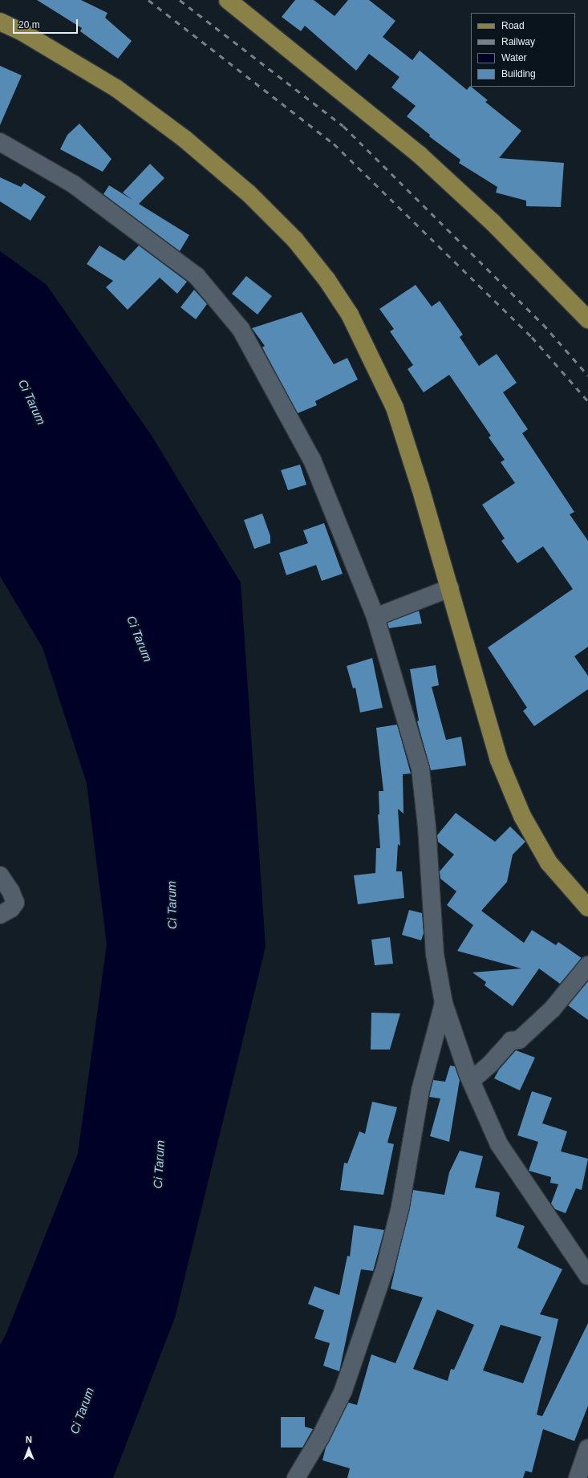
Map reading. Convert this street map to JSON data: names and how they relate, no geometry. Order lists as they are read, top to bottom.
{
  "water": ["Ci Tarum"],
  "legend": [
    "Road",
    "Railway",
    "Water",
    "Building"
  ],
  "scale_bar": "20 m",
  "north": "top"
}
